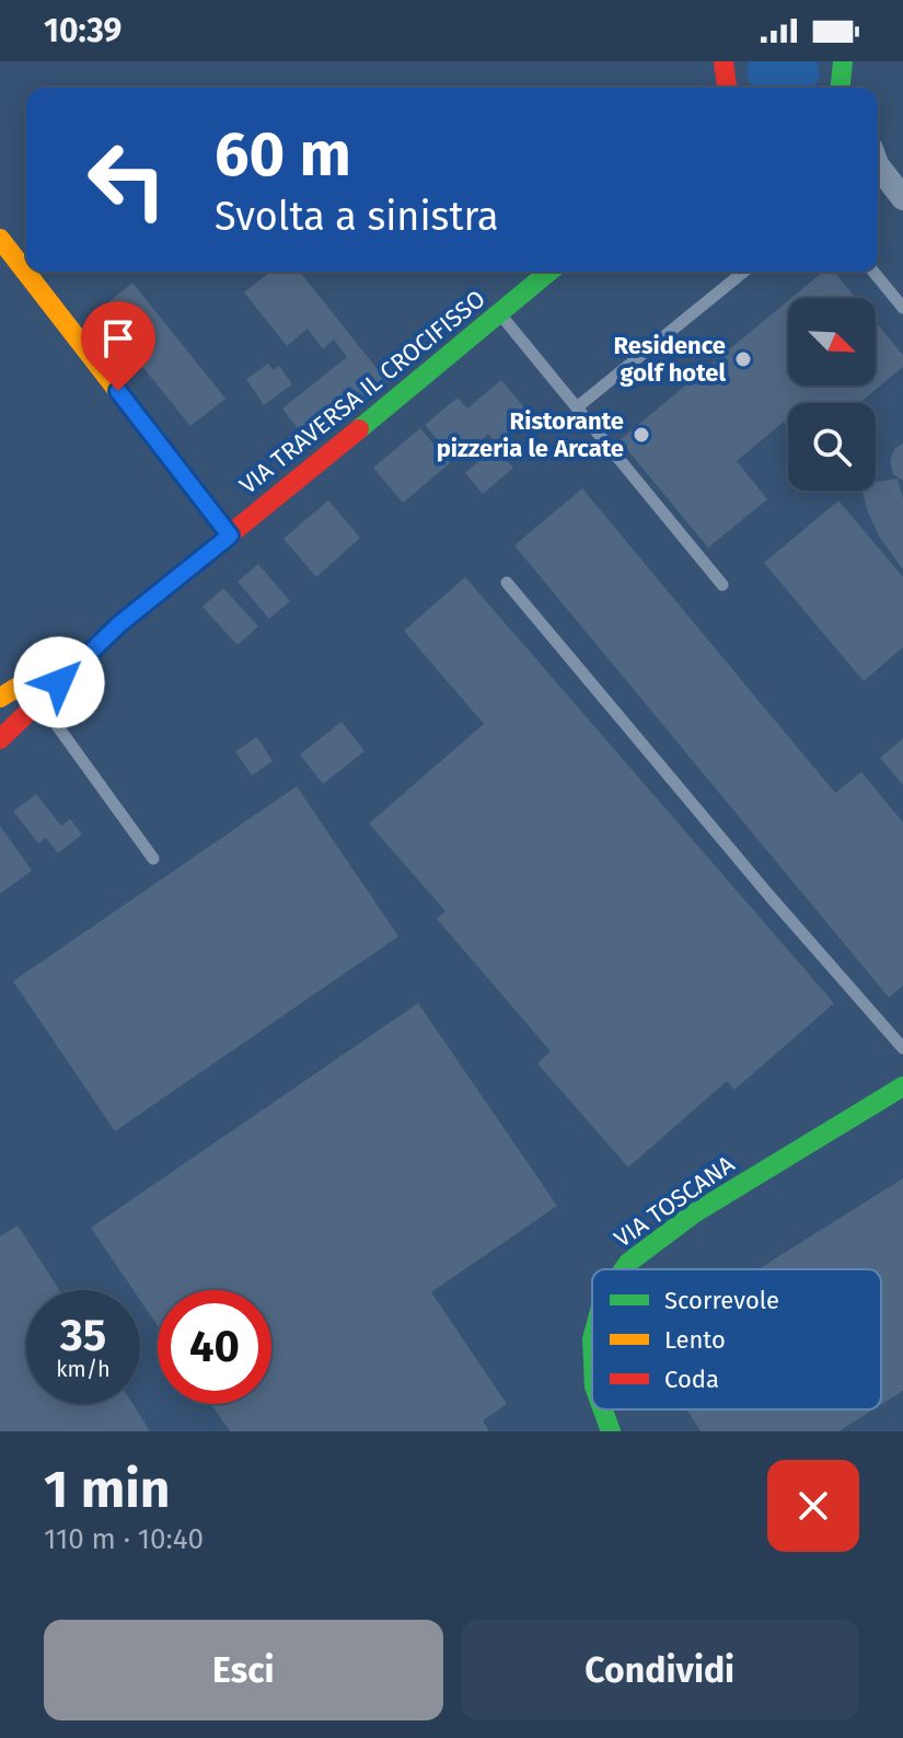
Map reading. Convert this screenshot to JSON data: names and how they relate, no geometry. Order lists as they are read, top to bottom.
{
  "streets": {
    "street": ["VIA TRAVERSA IL CROCIFISSO", "VIA TOSCANA"]
  },
  "places": ["Residence golf hotel", "Ristorante pizzeria le Arcate"],
  "legend": ["Scorrevole", "Lento", "Coda"],
  "north": "bottom right",
  "page": {
    "status": "10:39",
    "turn": ["60 m", "Svolta a sinistra"],
    "speed": "35 km/h",
    "limit": "40",
    "heading": ["1 min", "110 m · 10:40"],
    "buttons": ["Esci", "Condividi"]
  }
}
